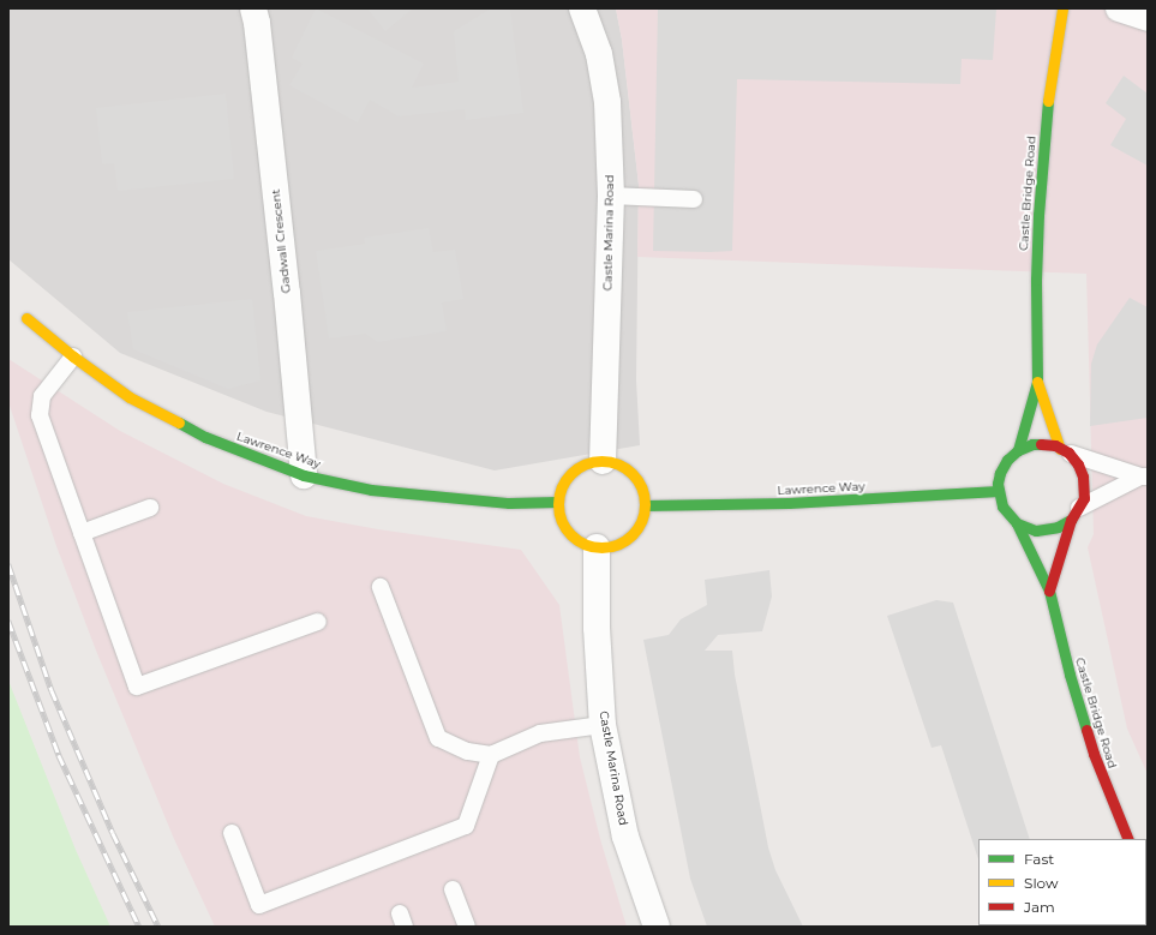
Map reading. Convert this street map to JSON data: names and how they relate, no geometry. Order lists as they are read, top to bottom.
{
  "streets": {
    "street": [
      "Castle Bridge Road",
      "Castle Marina Road",
      "Gadwall Crescent",
      "Lawrence Way"
    ]
  },
  "crossings": [
    ["Castle Bridge Road", "Lawrence Way"],
    ["Castle Marina Road", "Lawrence Way"],
    ["Gadwall Crescent", "Lawrence Way"]
  ],
  "legend": ["Fast", "Slow", "Jam"]
}
